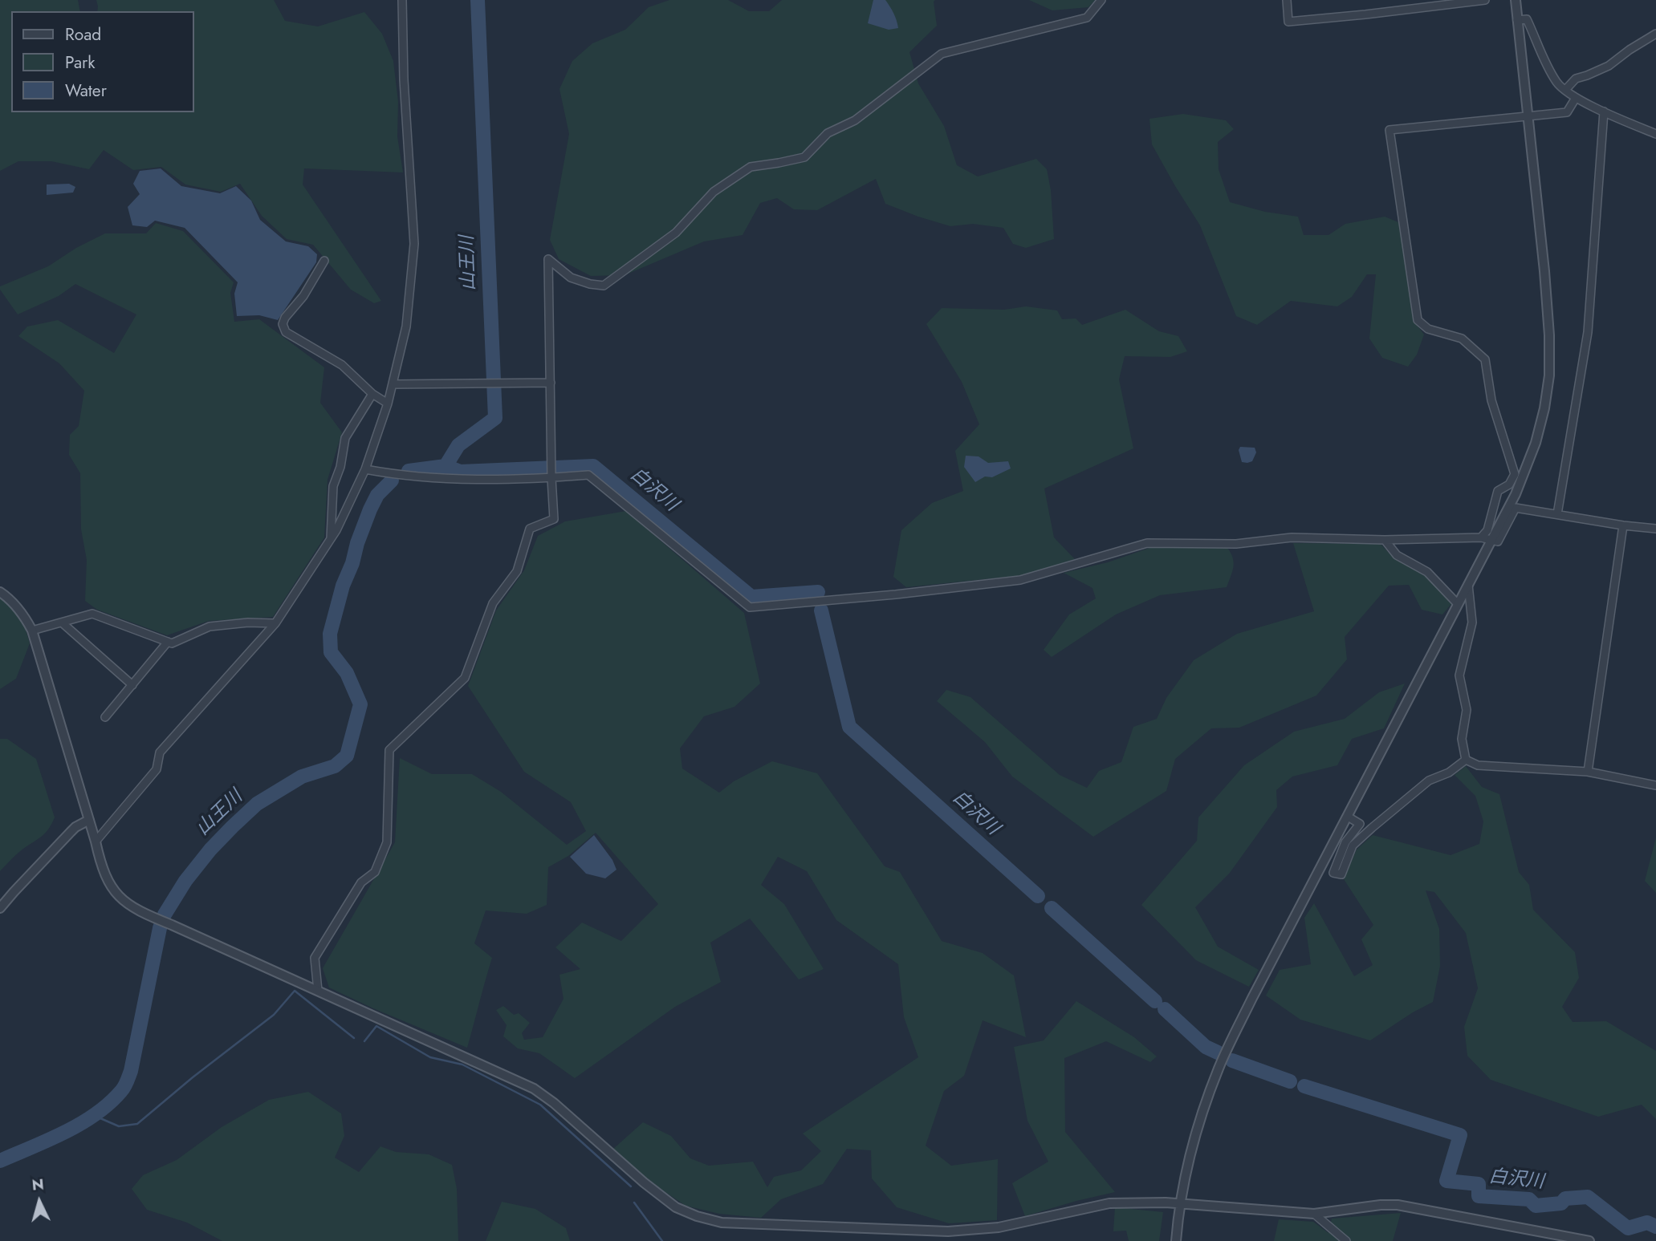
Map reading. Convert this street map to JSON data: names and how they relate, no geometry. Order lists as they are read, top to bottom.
{
  "water": ["山王川", "白沢川"],
  "legend": ["Road", "Park", "Water"],
  "north": "top"
}
